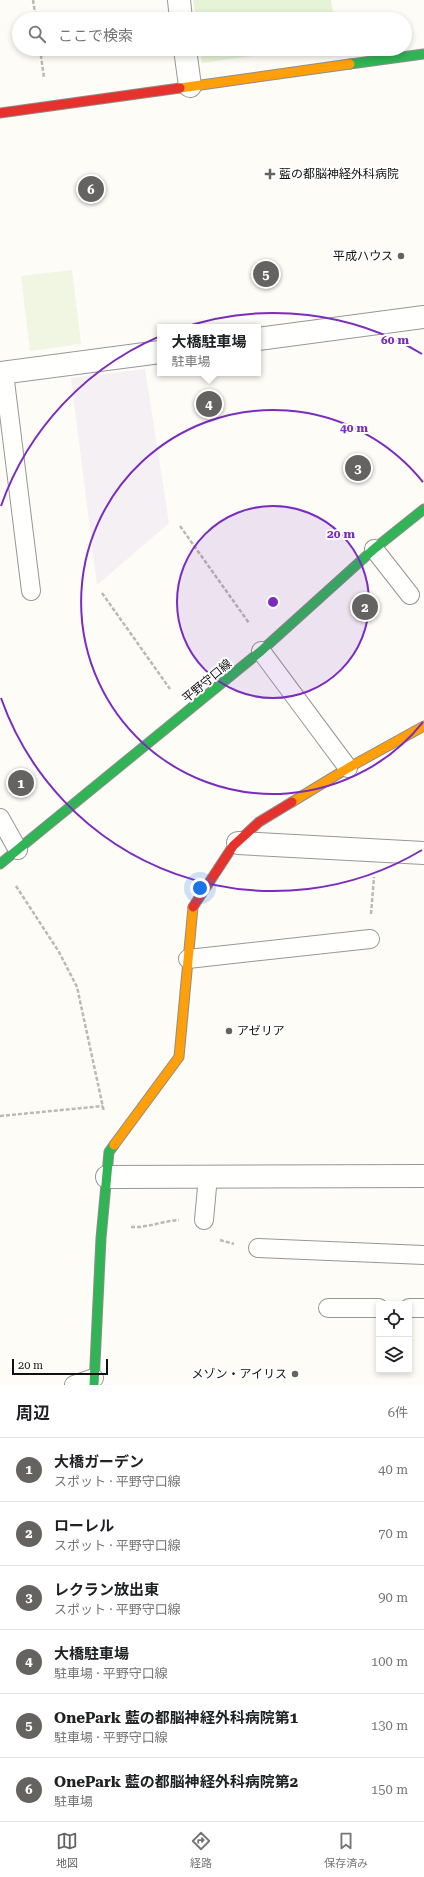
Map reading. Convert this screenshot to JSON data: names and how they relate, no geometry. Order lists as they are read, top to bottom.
{
  "streets": {
    "street": ["平野守口線"]
  },
  "places": {
    "health": ["藍の都脳神経外科病院"],
    "other": ["平成ハウス", "アゼリア", "メゾン・アイリス"]
  },
  "scale_bar": "20 m",
  "page": {
    "search": "ここで検索",
    "pins": [
      "6",
      "5",
      "4",
      "3",
      "2",
      "1"
    ],
    "popup": ["大橋駐車場", "駐車場"],
    "scale": "20 m",
    "heading": ["周辺", "6件"],
    "list": [
      {
        "mark": "1",
        "name": "大橋ガーデン",
        "note": "スポット · 平野守口線",
        "value": "40 m"
      },
      {
        "mark": "2",
        "name": "ローレル",
        "note": "スポット · 平野守口線",
        "value": "70 m"
      },
      {
        "mark": "3",
        "name": "レクラン放出東",
        "note": "スポット · 平野守口線",
        "value": "90 m"
      },
      {
        "mark": "4",
        "name": "大橋駐車場",
        "note": "駐車場 · 平野守口線",
        "value": "100 m"
      },
      {
        "mark": "5",
        "name": "OnePark 藍の都脳神経外科病院第1",
        "note": "駐車場 · 平野守口線",
        "value": "130 m"
      },
      {
        "mark": "6",
        "name": "OnePark 藍の都脳神経外科病院第2",
        "note": "駐車場",
        "value": "150 m"
      }
    ],
    "nav": ["地図", "経路", "保存済み"]
  },
  "rings": ["60 m", "40 m", "20 m"]
}
